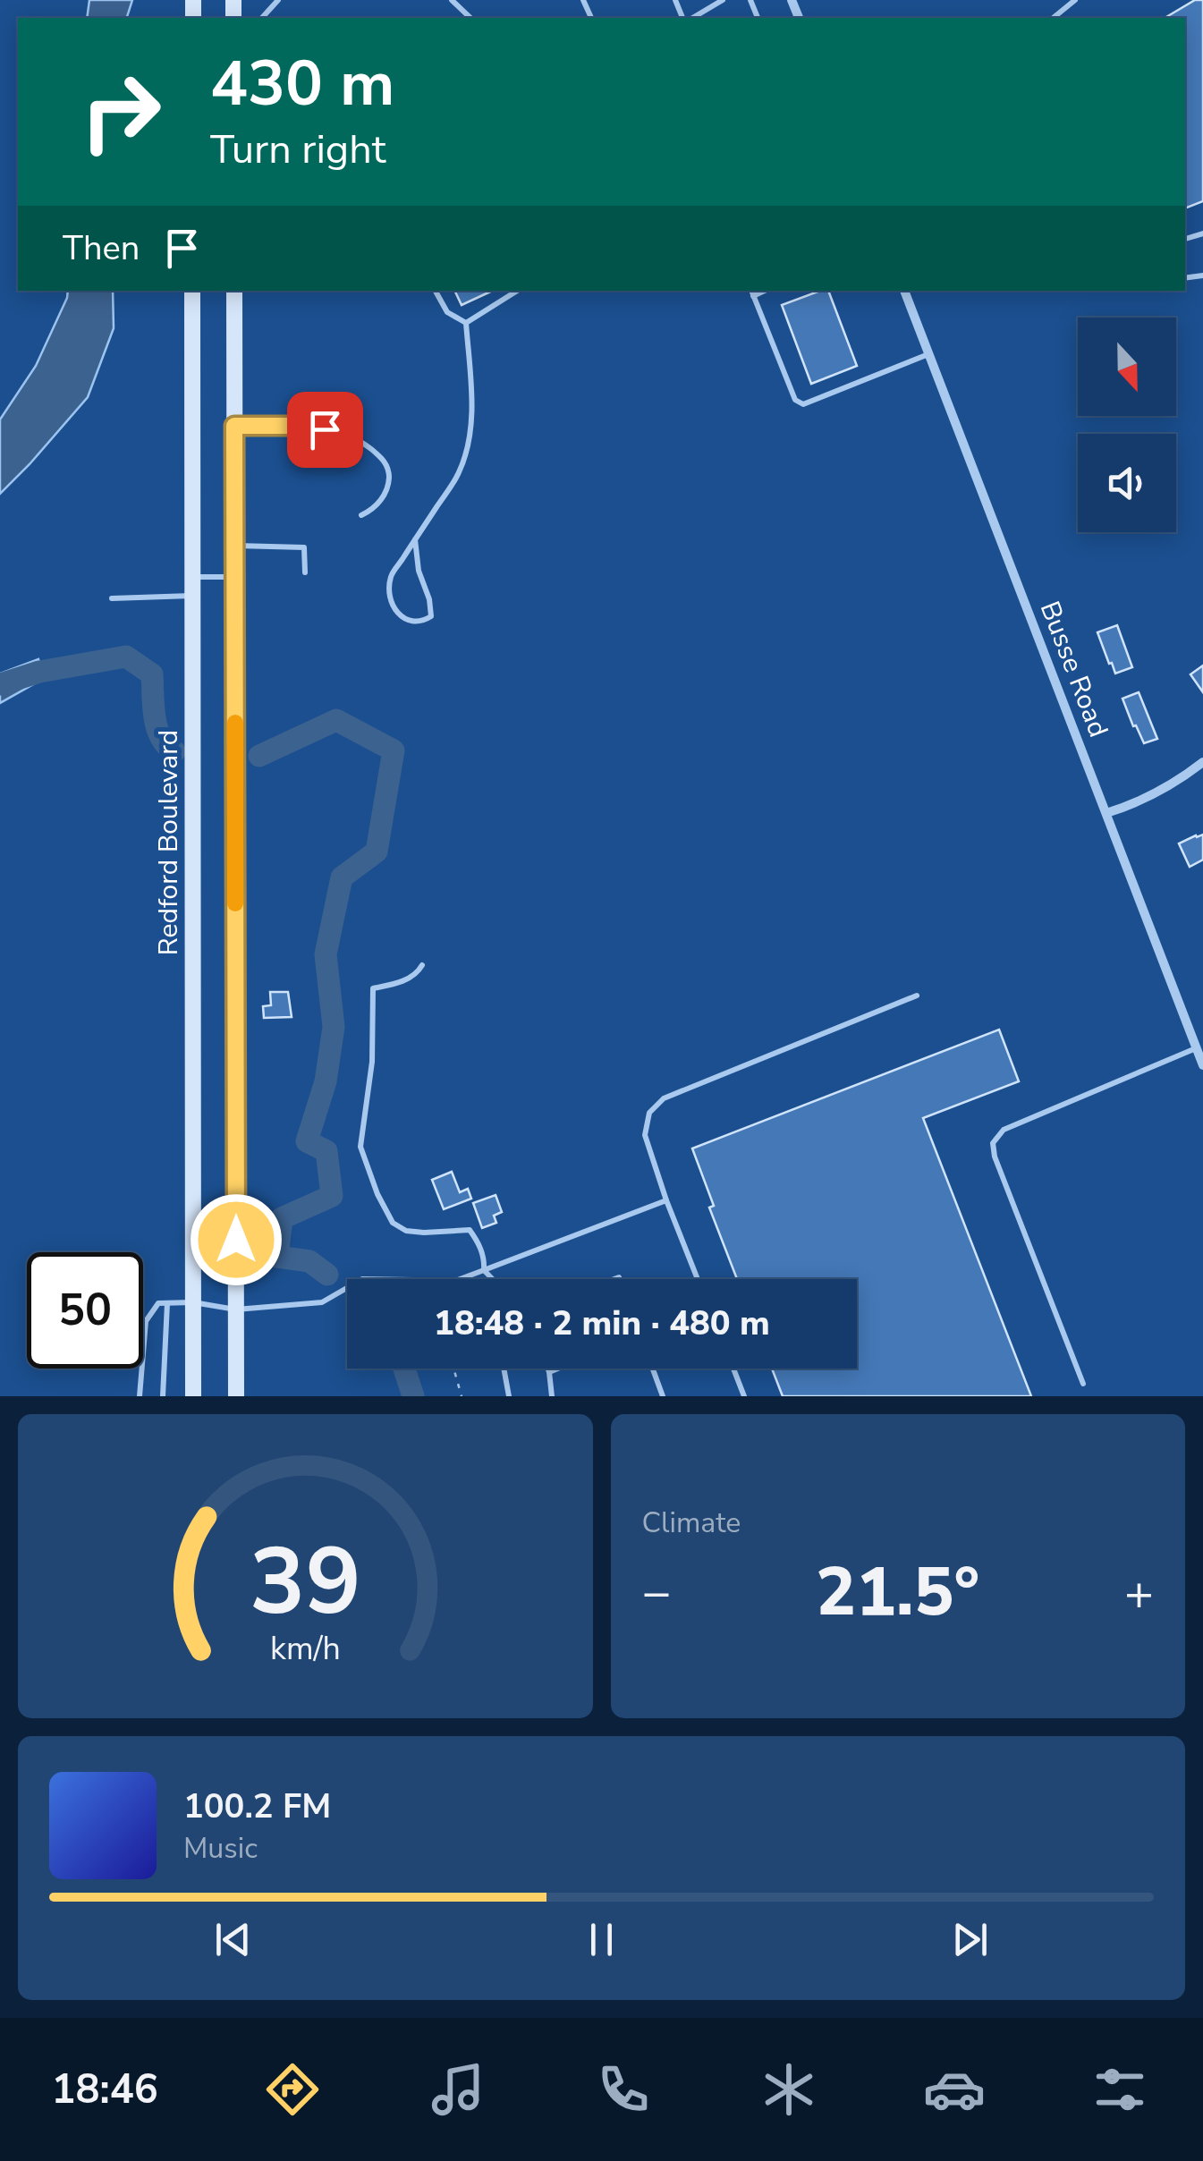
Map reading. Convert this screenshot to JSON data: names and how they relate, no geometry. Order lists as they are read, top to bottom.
{
  "streets": {
    "main road": ["Redford Boulevard"],
    "street": ["Busse Road"]
  },
  "north": "bottom",
  "page": {
    "turn": ["430 m", "Turn right"],
    "then": "Then",
    "limit": "50",
    "trip": "18:48 · 2 min · 480 m",
    "tile": "Climate",
    "heat": ["−", "21.5°", "+"],
    "song": ["100.2 FM", "Music"],
    "tabs": "18:46",
    "gauge": ["39", "km/h"]
  }
}
